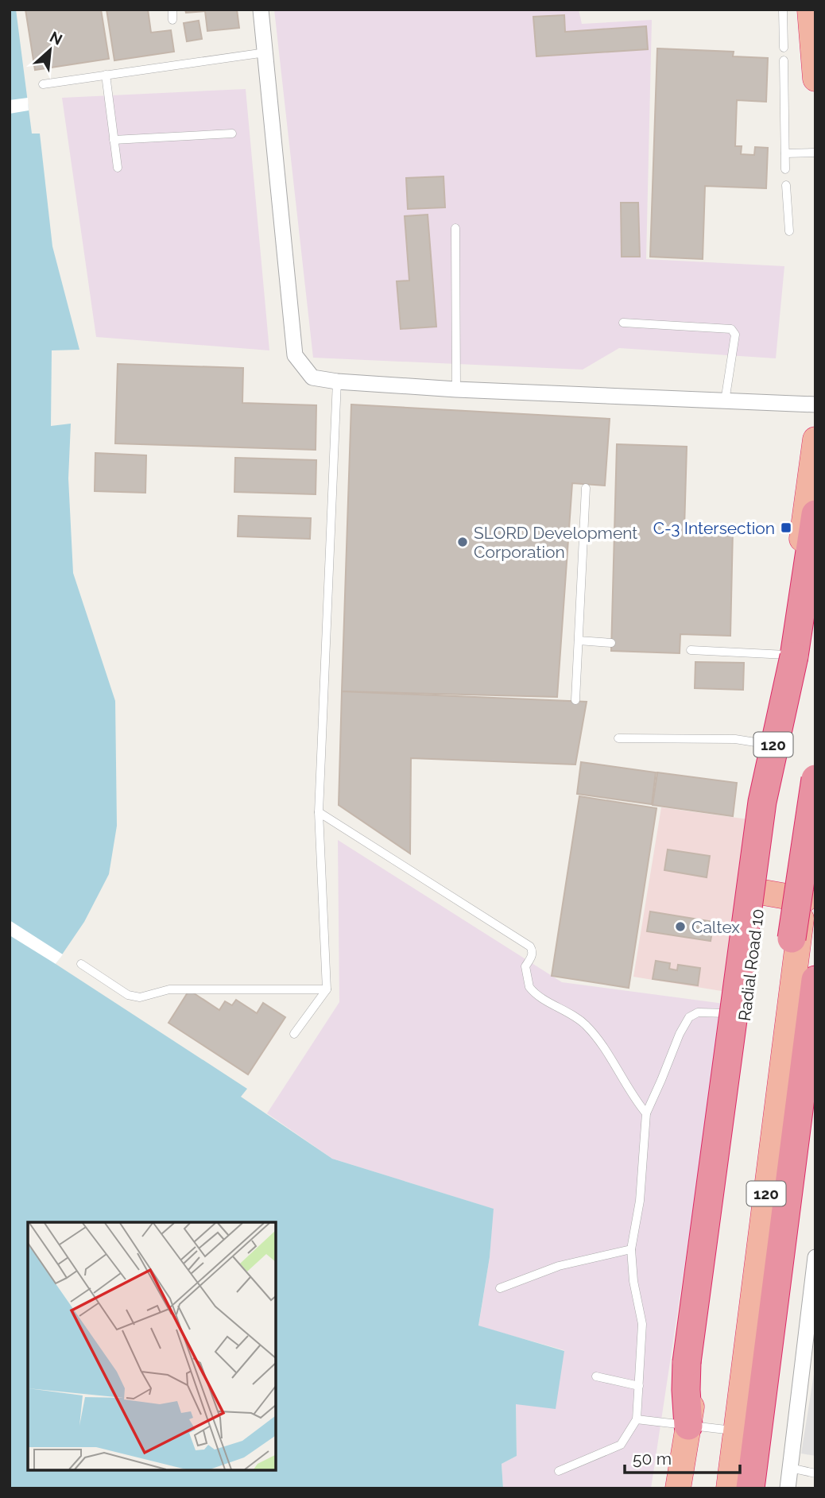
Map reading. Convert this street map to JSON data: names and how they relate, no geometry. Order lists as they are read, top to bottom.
{
  "streets": {
    "highway": ["120", "Radial Road 10"]
  },
  "places": {
    "transit": ["C-3 Intersection"],
    "other": ["SLORD Development Corporation", "Caltex"]
  },
  "scale_bar": "50 m",
  "north": "top right"
}
